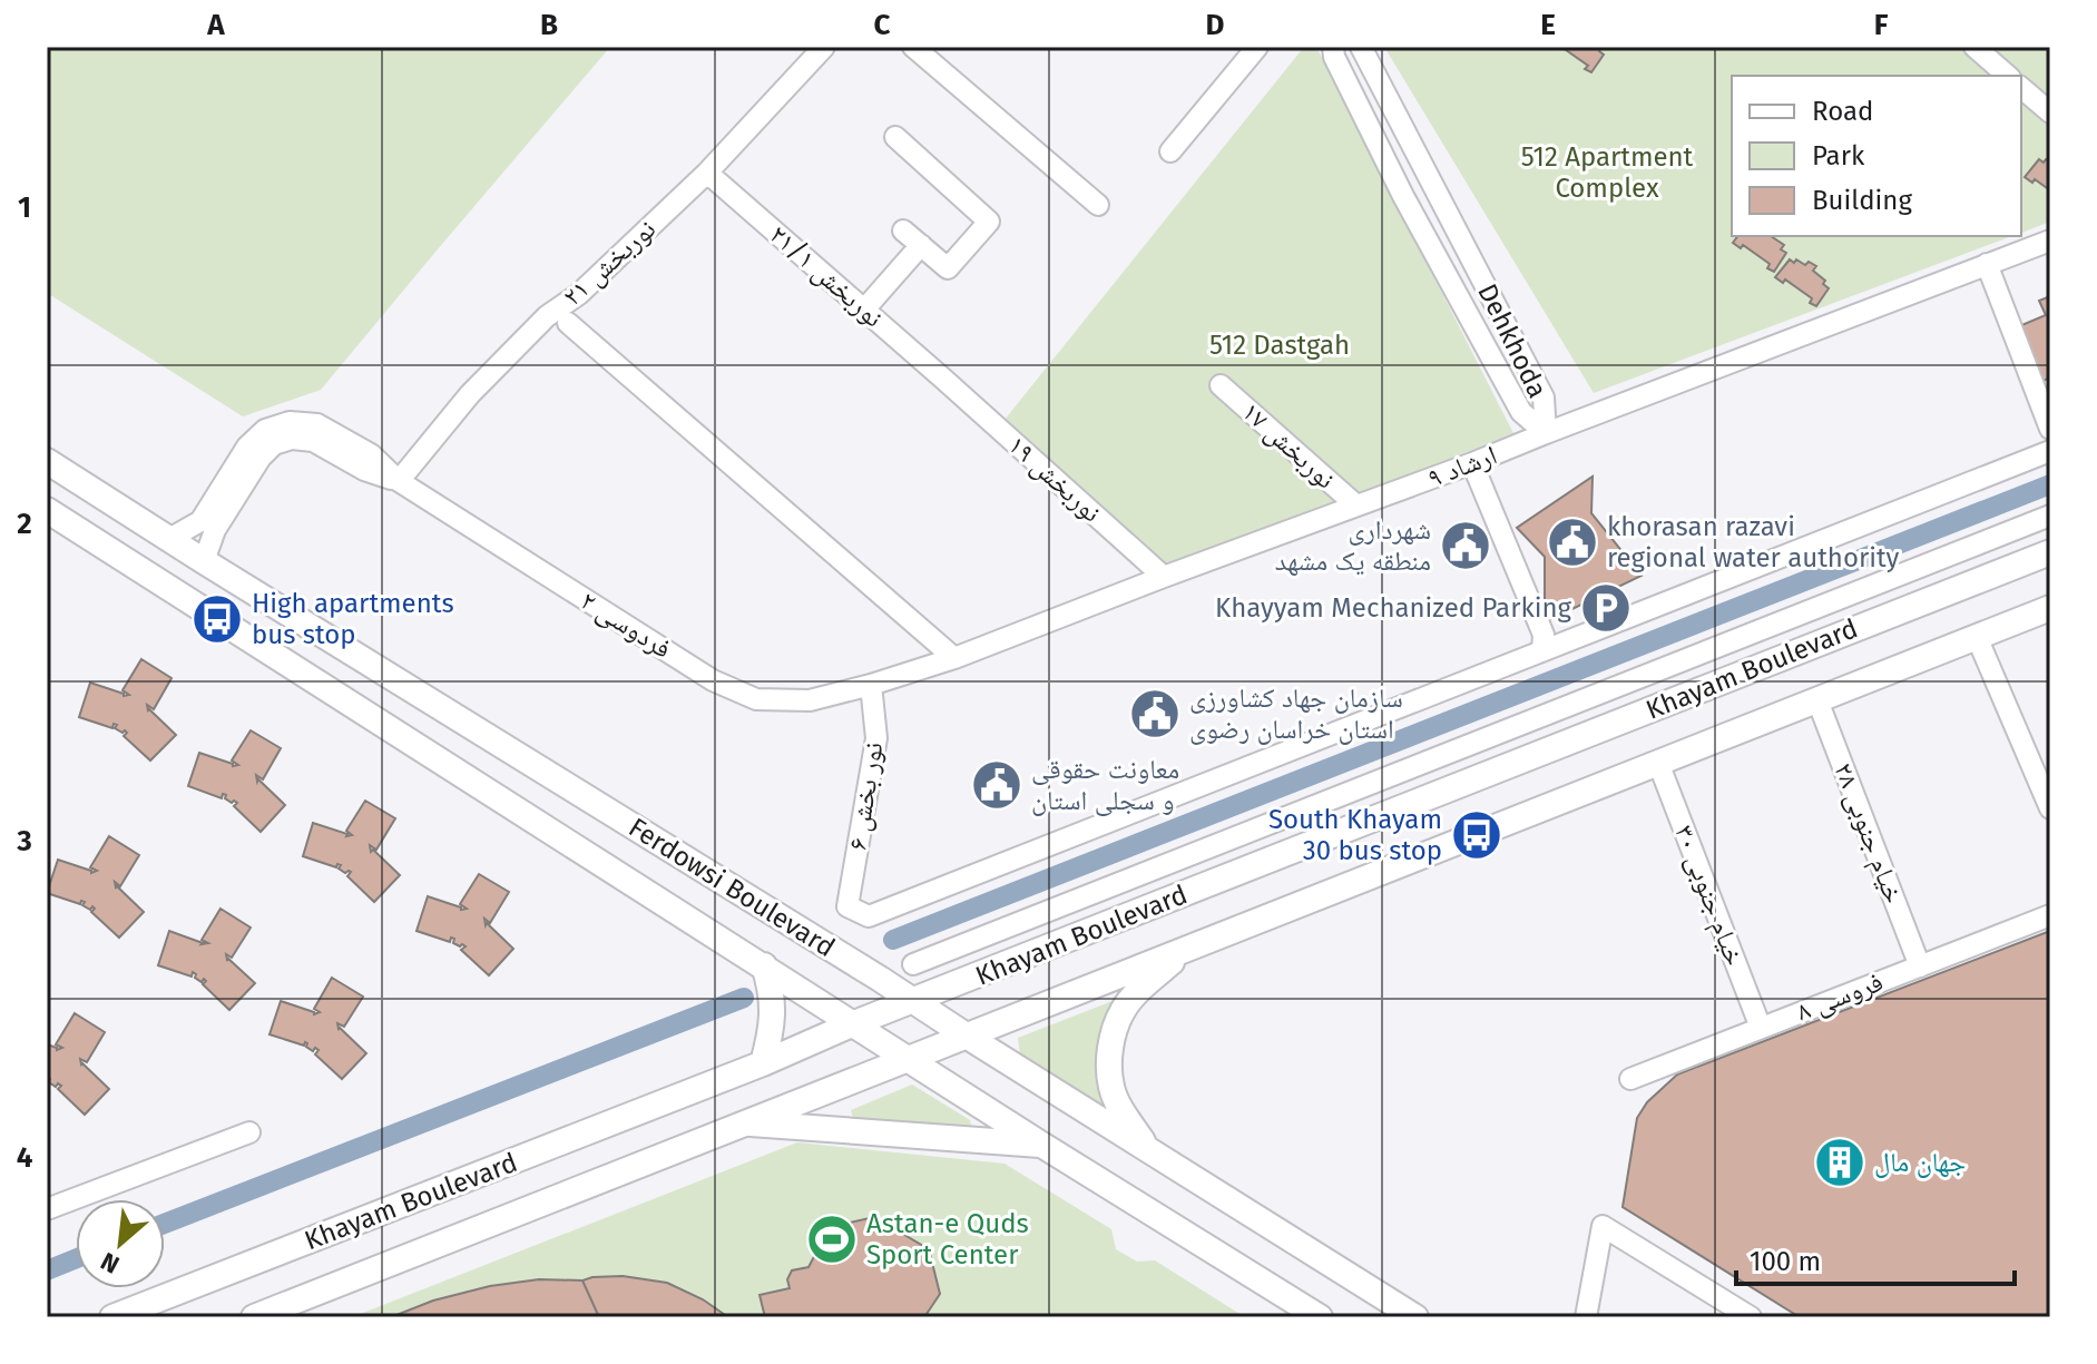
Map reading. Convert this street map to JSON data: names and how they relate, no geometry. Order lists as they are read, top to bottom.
{
  "streets": {
    "main road": ["Khayam Boulevard", "Ferdowsi Boulevard"],
    "street": [
      "نوربخش ۲۱",
      "نوربخش ۲۱/۱",
      "Dehkhoda",
      "نوربخش ۱۷",
      "ارشاد ۹",
      "نوربخش ۱۹",
      "فردوسی ۲",
      "نور بخش ۶",
      "خیام جنوبی ۲۸",
      "خیام جنوبی ۳۰",
      "فروسی ۸"
    ]
  },
  "crossings": [
    ["نوربخش ۲۱", "نوربخش ۲۱/۱"],
    ["نوربخش ۲۱", "فردوسی ۲"],
    ["نوربخش ۲۱/۱", "نوربخش ۱۹"],
    ["Dehkhoda", "ارشاد ۹"],
    ["نوربخش ۱۷", "ارشاد ۹"],
    ["ارشاد ۹", "نوربخش ۱۹"],
    ["ارشاد ۹", "فردوسی ۲"],
    ["ارشاد ۹", "نور بخش ۶"],
    ["فردوسی ۲", "نور بخش ۶"],
    ["فردوسی ۲", "Ferdowsi Boulevard"],
    ["Khayam Boulevard", "خیام جنوبی ۲۸"],
    ["Khayam Boulevard", "Ferdowsi Boulevard"],
    ["Khayam Boulevard", "خیام جنوبی ۳۰"],
    ["خیام جنوبی ۲۸", "فروسی ۸"],
    ["خیام جنوبی ۳۰", "فروسی ۸"]
  ],
  "parks": ["512 Apartment Complex", "512 Dastgah"],
  "places": {
    "public building": [
      "khorasan razavi regional water authority",
      "شهرداری منطقه یک مشهد",
      "سازمان جهاد کشاورزی استان خراسان رضوی",
      "معاونت حقوقی و سجلی استان"
    ],
    "parking": ["Khayyam Mechanized Parking"],
    "bus stop": ["High apartments bus stop", "South Khayam 30 bus stop"],
    "building": ["جهان مال"],
    "sports": ["Astan-e Quds Sport Center"]
  },
  "legend": ["Road", "Park", "Building"],
  "scale_bar": "100 m",
  "north": "bottom left",
  "grid": {
    "columns": [
      "A",
      "B",
      "C",
      "D",
      "E",
      "F"
    ],
    "rows": [
      "1",
      "2",
      "3",
      "4"
    ]
  }
}
